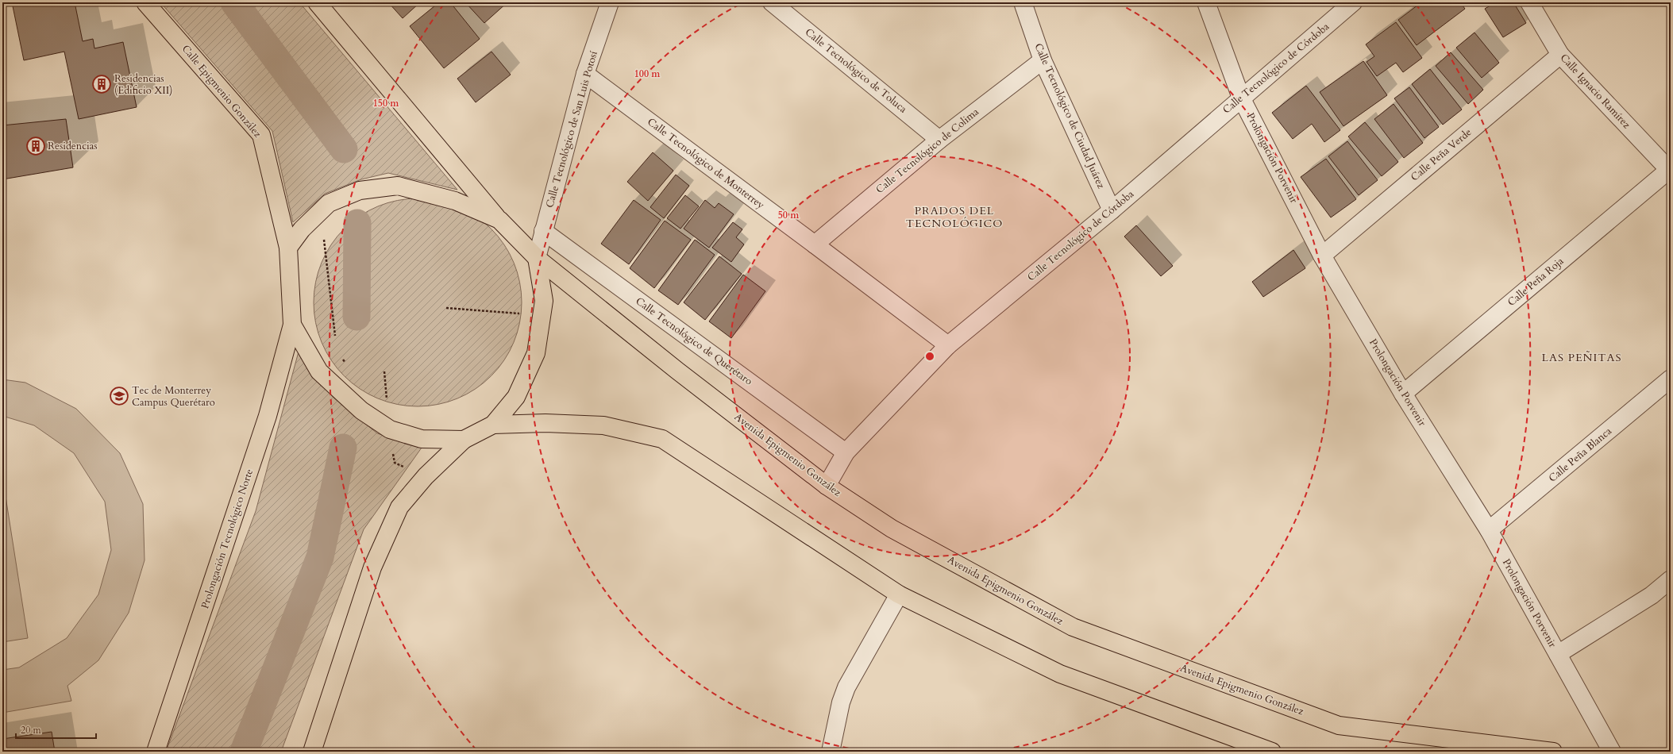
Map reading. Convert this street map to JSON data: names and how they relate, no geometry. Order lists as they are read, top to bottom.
{
  "streets": {
    "main road": ["Calle Epigmenio González", "Avenida Epigmenio González", "Prolongación Tecnológico Norte"],
    "street": [
      "Calle Tecnológico de Córdoba",
      "Calle Tecnológico de Toluca",
      "Calle Ignacio Ramírez",
      "Calle Tecnológico de Ciudad Juárez",
      "Calle Tecnológico de San Luis Potosí",
      "Calle Tecnológico de Colima",
      "Calle Peña Verde",
      "Prolongación Porvenir",
      "Calle Tecnológico de Monterrey",
      "Calle Peña Roja",
      "Calle Tecnológico de Querétaro",
      "Calle Peña Blanca"
    ]
  },
  "crossings": [
    ["Calle Tecnológico de Córdoba", "Calle Tecnológico de Ciudad Juárez"],
    ["Calle Tecnológico de Córdoba", "Prolongación Porvenir"],
    ["Calle Tecnológico de Córdoba", "Calle Tecnológico de Monterrey"],
    ["Calle Tecnológico de Córdoba", "Calle Tecnológico de Querétaro"],
    ["Calle Tecnológico de Córdoba", "Avenida Epigmenio González"],
    ["Calle Tecnológico de Toluca", "Calle Tecnológico de Colima"],
    ["Calle Epigmenio González", "Prolongación Tecnológico Norte"],
    ["Calle Ignacio Ramírez", "Calle Peña Verde"],
    ["Calle Ignacio Ramírez", "Calle Peña Roja"],
    ["Calle Tecnológico de Ciudad Juárez", "Calle Tecnológico de Colima"],
    ["Calle Tecnológico de San Luis Potosí", "Calle Tecnológico de Monterrey"],
    ["Calle Tecnológico de San Luis Potosí", "Calle Tecnológico de Querétaro"],
    ["Calle Tecnológico de San Luis Potosí", "Avenida Epigmenio González"],
    ["Calle Tecnológico de Colima", "Calle Tecnológico de Monterrey"],
    ["Calle Peña Verde", "Prolongación Porvenir"],
    ["Prolongación Porvenir", "Calle Peña Roja"],
    ["Prolongación Porvenir", "Calle Peña Blanca"]
  ],
  "districts": ["PRADOS DEL TECNOLÓGICO", "LAS PEÑITAS"],
  "places": {
    "building": ["Residencias (Edificio XII)", "Residencias"],
    "school or university": ["Tec de Monterrey Campus Querétaro"]
  },
  "scale_bar": "20 m",
  "rings": ["100 m", "150 m", "50 m"]
}
